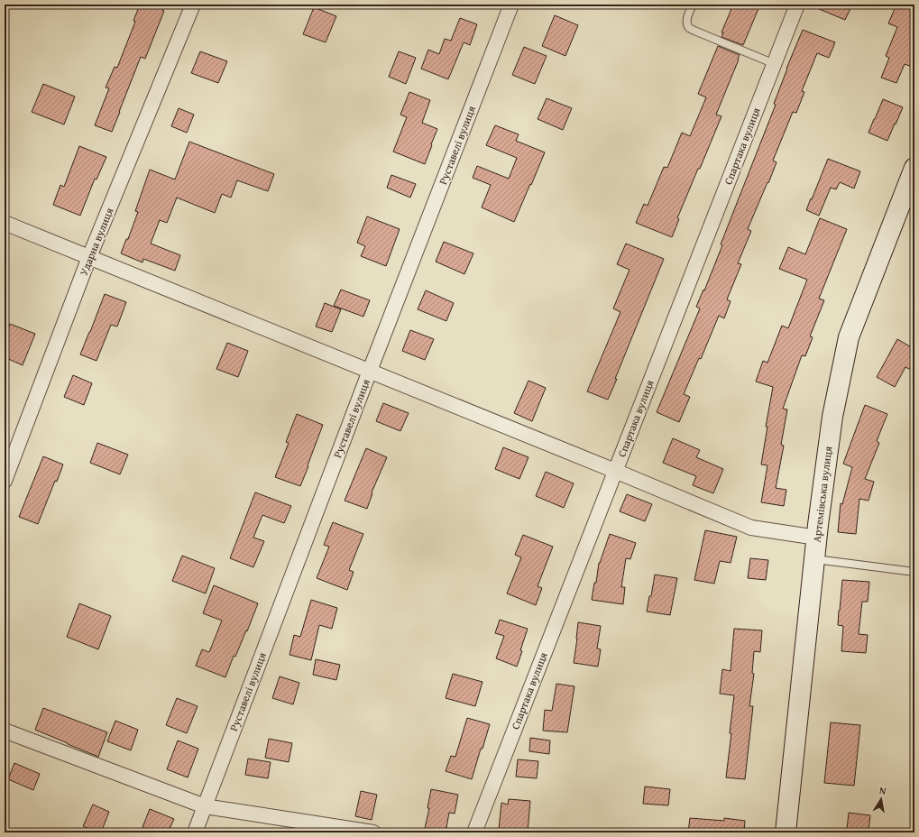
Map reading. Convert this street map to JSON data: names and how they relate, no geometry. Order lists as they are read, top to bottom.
{
  "streets": {
    "main road": ["Артемівська вулиця"],
    "street": ["Руставелі вулиця", "Спартака вулиця", "Ударна вулиця"]
  },
  "north": "top"
}
